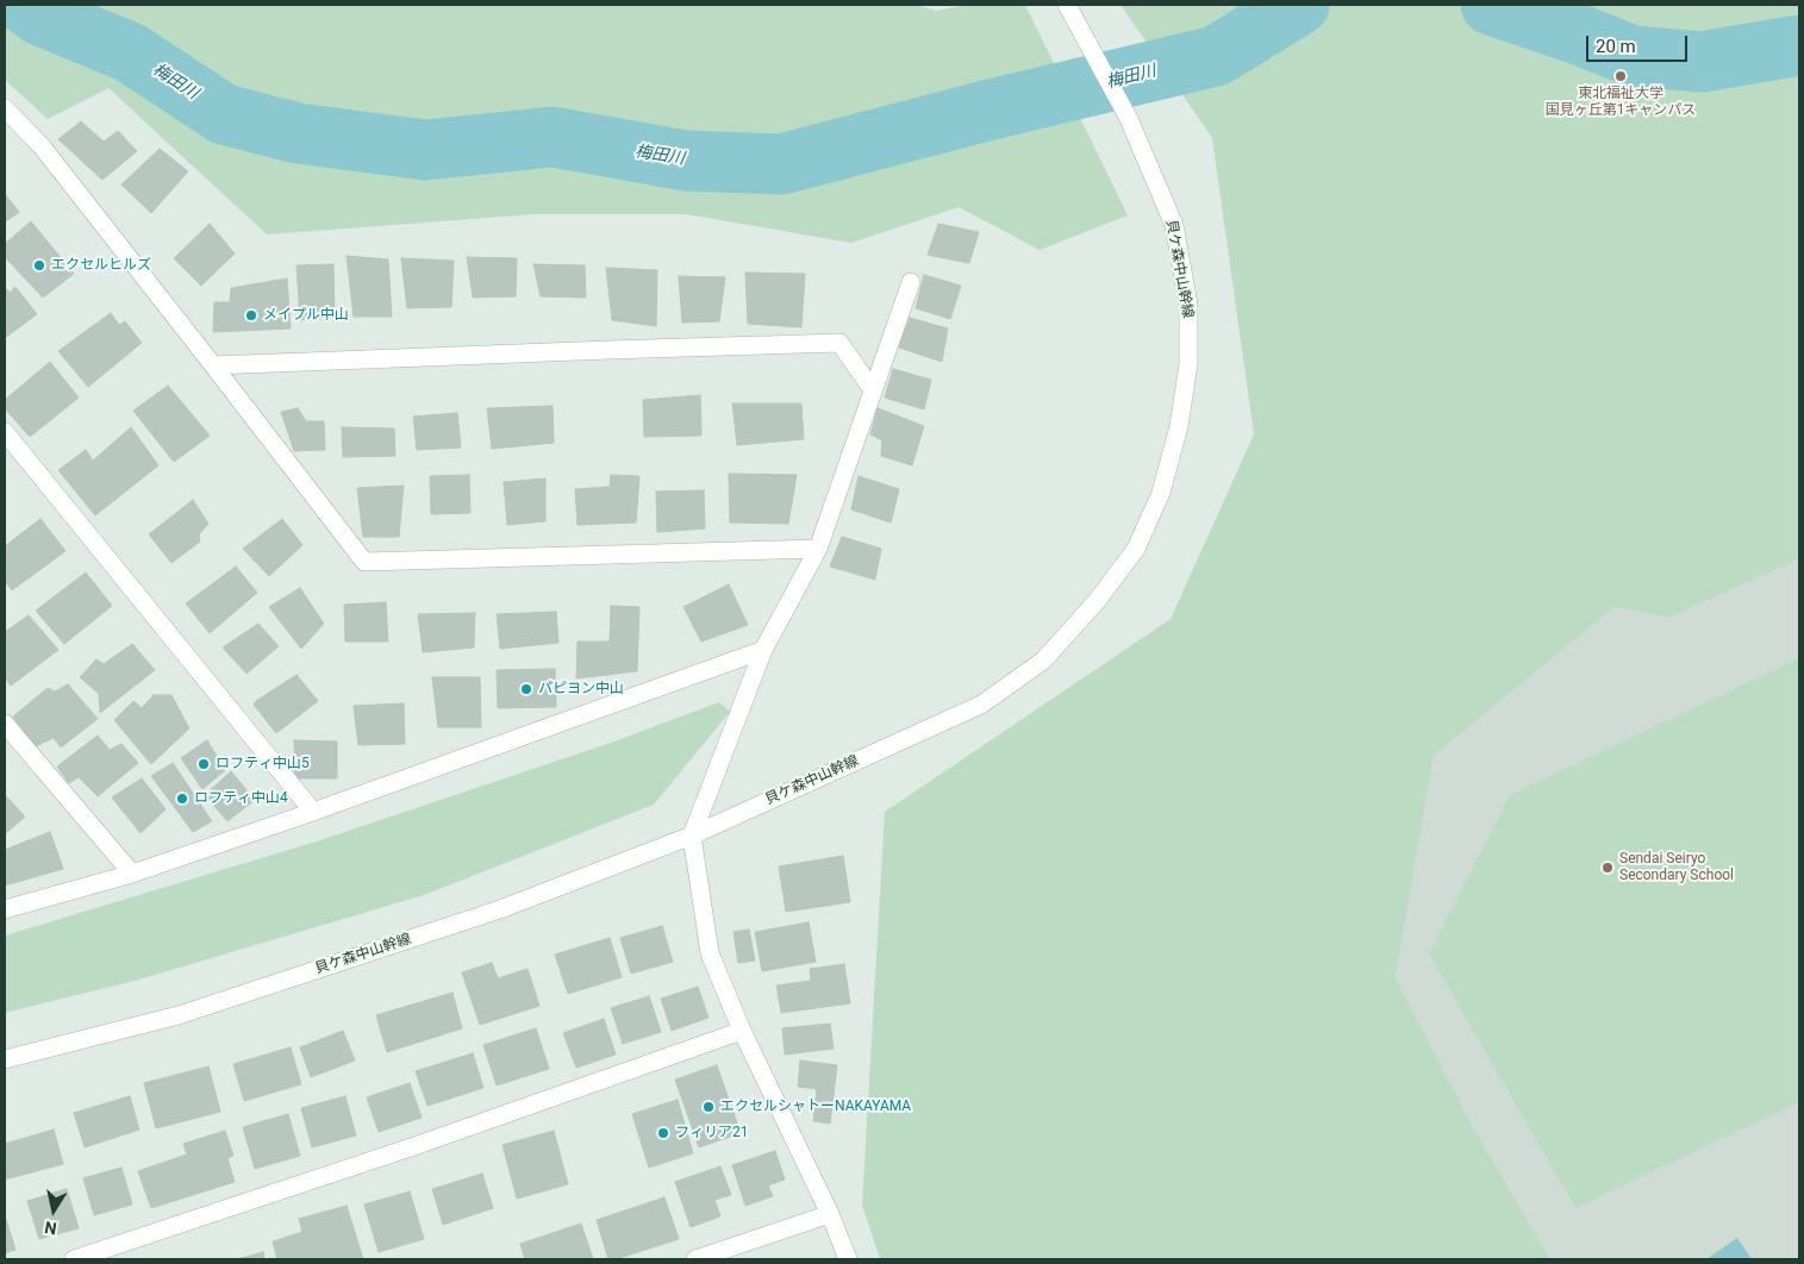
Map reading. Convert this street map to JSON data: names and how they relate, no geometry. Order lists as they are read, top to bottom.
{
  "streets": {
    "street": ["貝ケ森中山幹線"]
  },
  "water": ["梅田川"],
  "places": [
    "東北福祉大学 国見ヶ丘第1キャンパス",
    "エクセルヒルズ",
    "メイプル中山",
    "パピヨン中山",
    "ロフティ中山5",
    "ロフティ中山4",
    "Sendai Seiryo Secondary School",
    "エクセルシャトーNAKAYAMA",
    "フィリア21"
  ],
  "scale_bar": "20 m",
  "north": "bottom"
}
